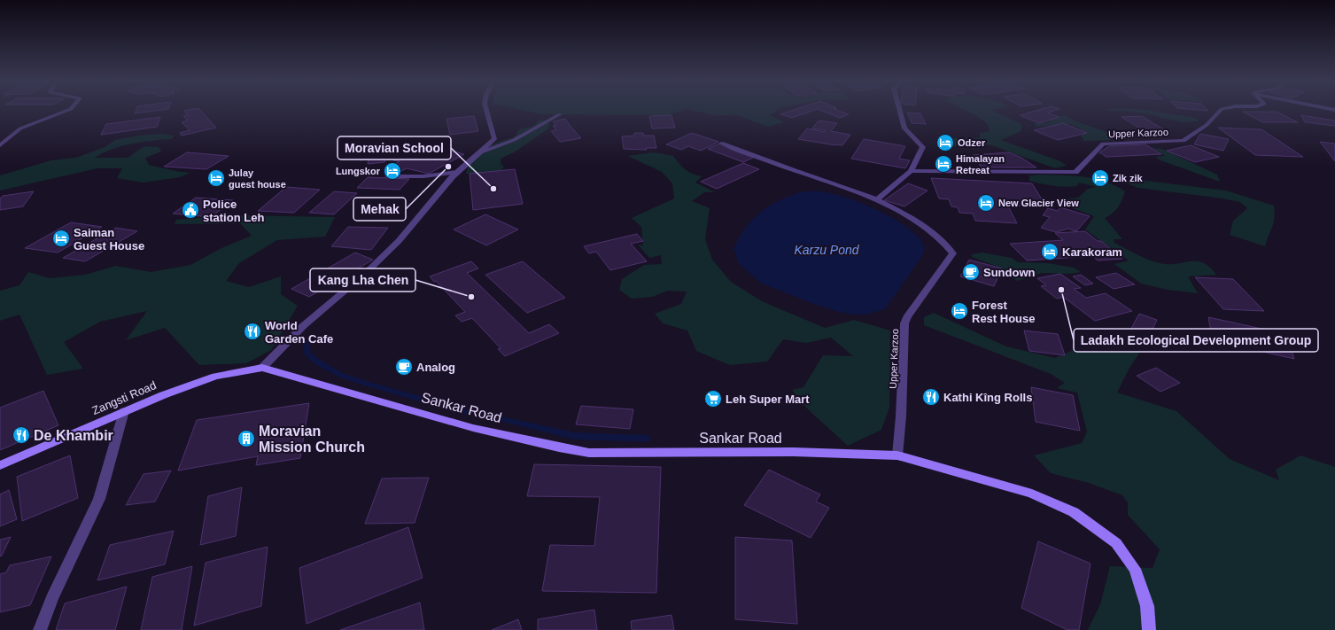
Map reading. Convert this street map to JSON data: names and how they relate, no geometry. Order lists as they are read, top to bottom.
{
  "streets": {
    "main road": ["Zangsti Road", "Sankar Road"],
    "street": ["Upper Karzoo"]
  },
  "crossings": [
    ["Upper Karzoo", "Sankar Road"],
    ["Zangsti Road", "Sankar Road"]
  ],
  "water": ["Karzu Pond"],
  "places": {
    "hotel": [
      "Odzer",
      "Himalayan Retreat",
      "Lungskor",
      "Julay guest house",
      "Zik zik",
      "New Glacier View",
      "Saiman Guest House",
      "Karakoram",
      "Forest Rest House"
    ],
    "other": [
      "Mehak",
      "Moravian School",
      "Ladakh Ecological Development Group",
      "Kang Lha Chen"
    ],
    "public building": ["Police station Leh"],
    "cafe": ["Sundown", "Analog"],
    "restaurant": ["World Garden Cafe", "Kathi Kîng Rolls", "De Khambir"],
    "supermarket": ["Leh Super Mart"],
    "building": ["Moravian Mission Church"]
  }
}
